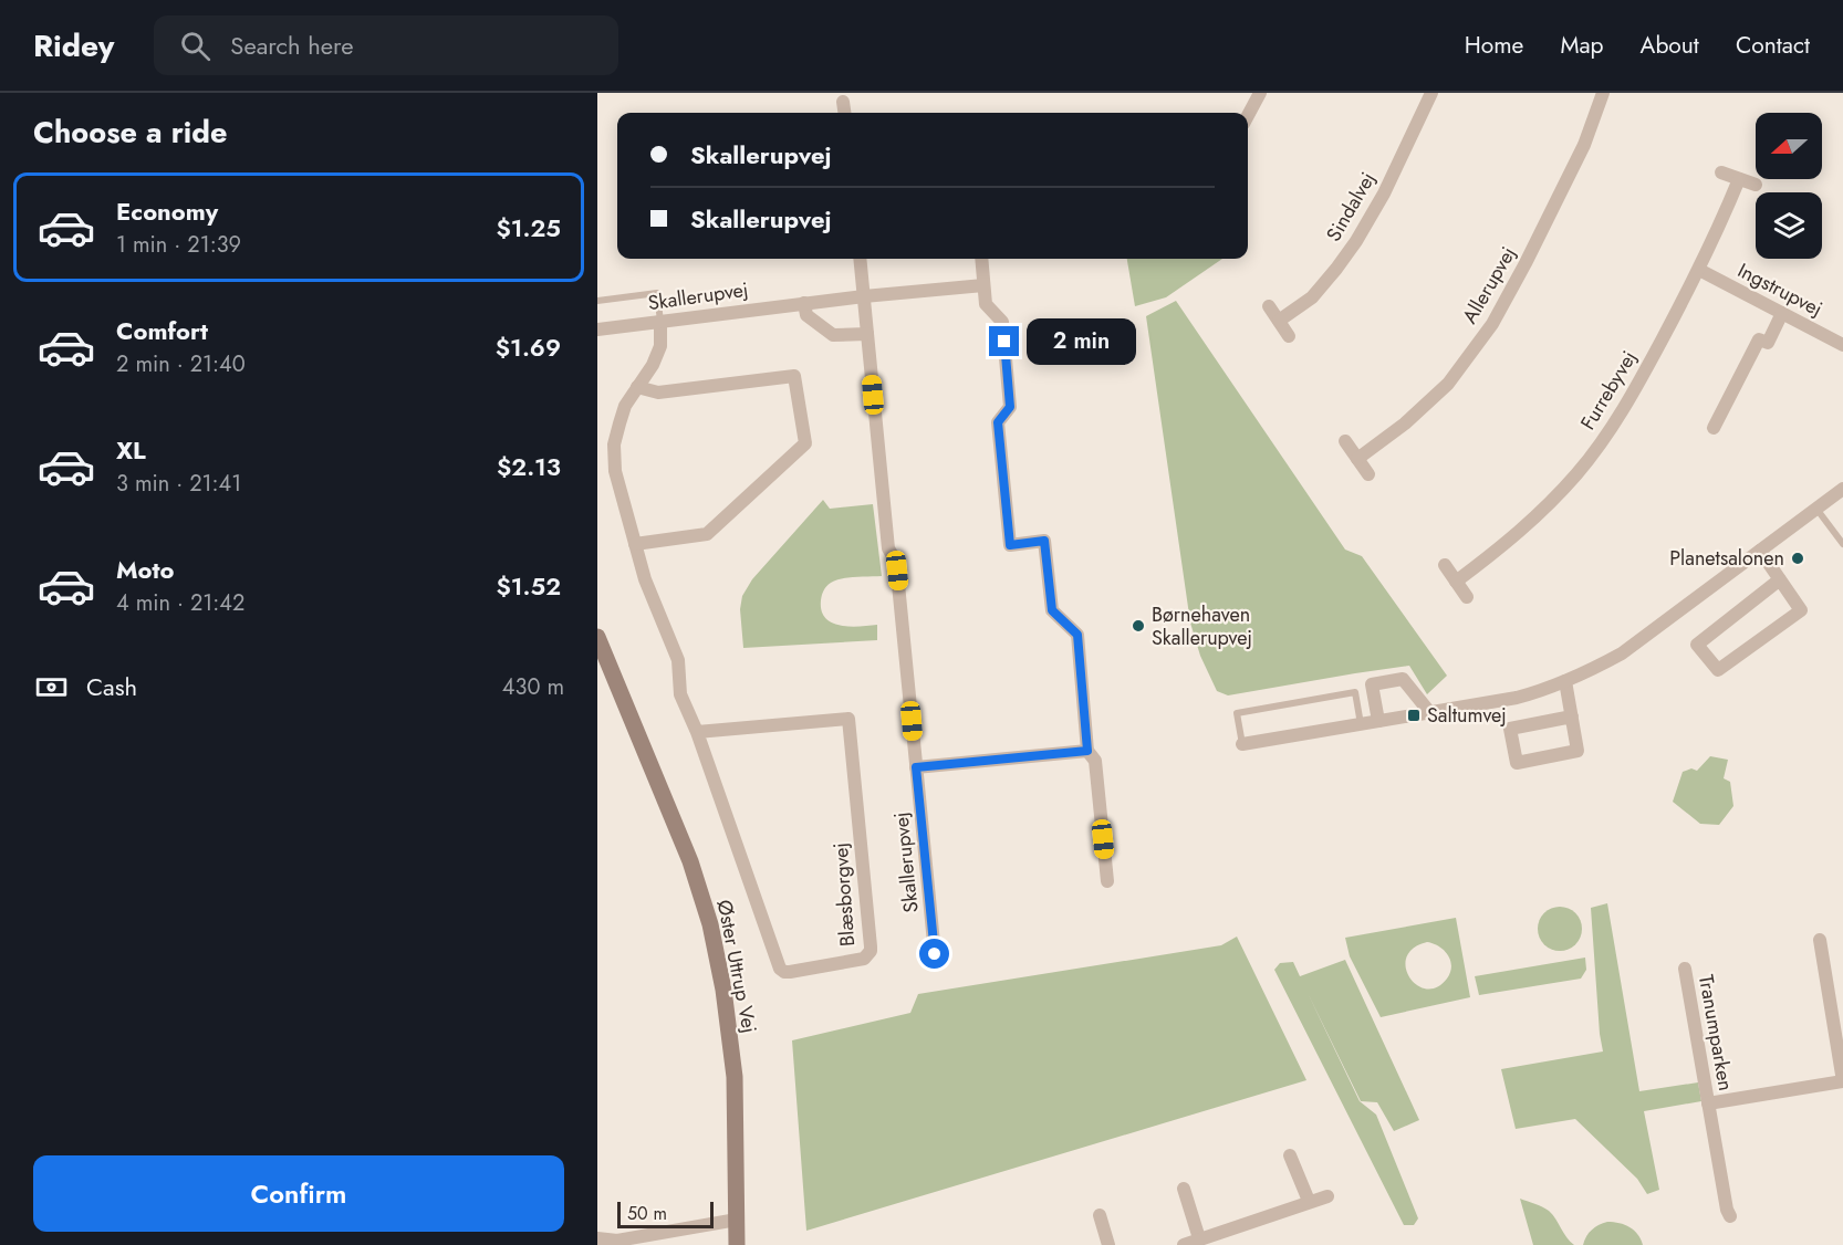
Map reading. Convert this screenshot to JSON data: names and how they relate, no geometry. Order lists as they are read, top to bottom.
{
  "streets": {
    "street": [
      "Sindalvej",
      "Allerupvej",
      "Ingstrupvej",
      "Skallerupvej",
      "Furrebyvej",
      "Blæsborgvej",
      "Øster Uttrup Vej",
      "Tranumparken"
    ]
  },
  "crossings": [
    ["Ingstrupvej", "Furrebyvej"],
    ["Skallerupvej", "Blæsborgvej"]
  ],
  "places": {
    "other": ["Planetsalonen", "Børnehaven Skallerupvej"],
    "transit": ["Saltumvej"]
  },
  "scale_bar": "50 m",
  "north": "left",
  "page": {
    "header": "Ridey",
    "search": "Search here",
    "nav": [
      "Home",
      "Map",
      "About",
      "Contact"
    ],
    "heading": "Choose a ride",
    "banner": ["Skallerupvej", "Skallerupvej"],
    "list": [
      {
        "name": "Economy",
        "note": "1 min · 21:39",
        "value": "$1.25"
      },
      {
        "name": "Comfort",
        "note": "2 min · 21:40",
        "value": "$1.69"
      },
      {
        "name": "XL",
        "note": "3 min · 21:41",
        "value": "$2.13"
      },
      {
        "name": "Moto",
        "note": "4 min · 21:42",
        "value": "$1.52"
      }
    ],
    "bubble": "2 min",
    "pay": ["Cash", "430 m"],
    "buttons": "Confirm",
    "scale": "50 m"
  }
}
